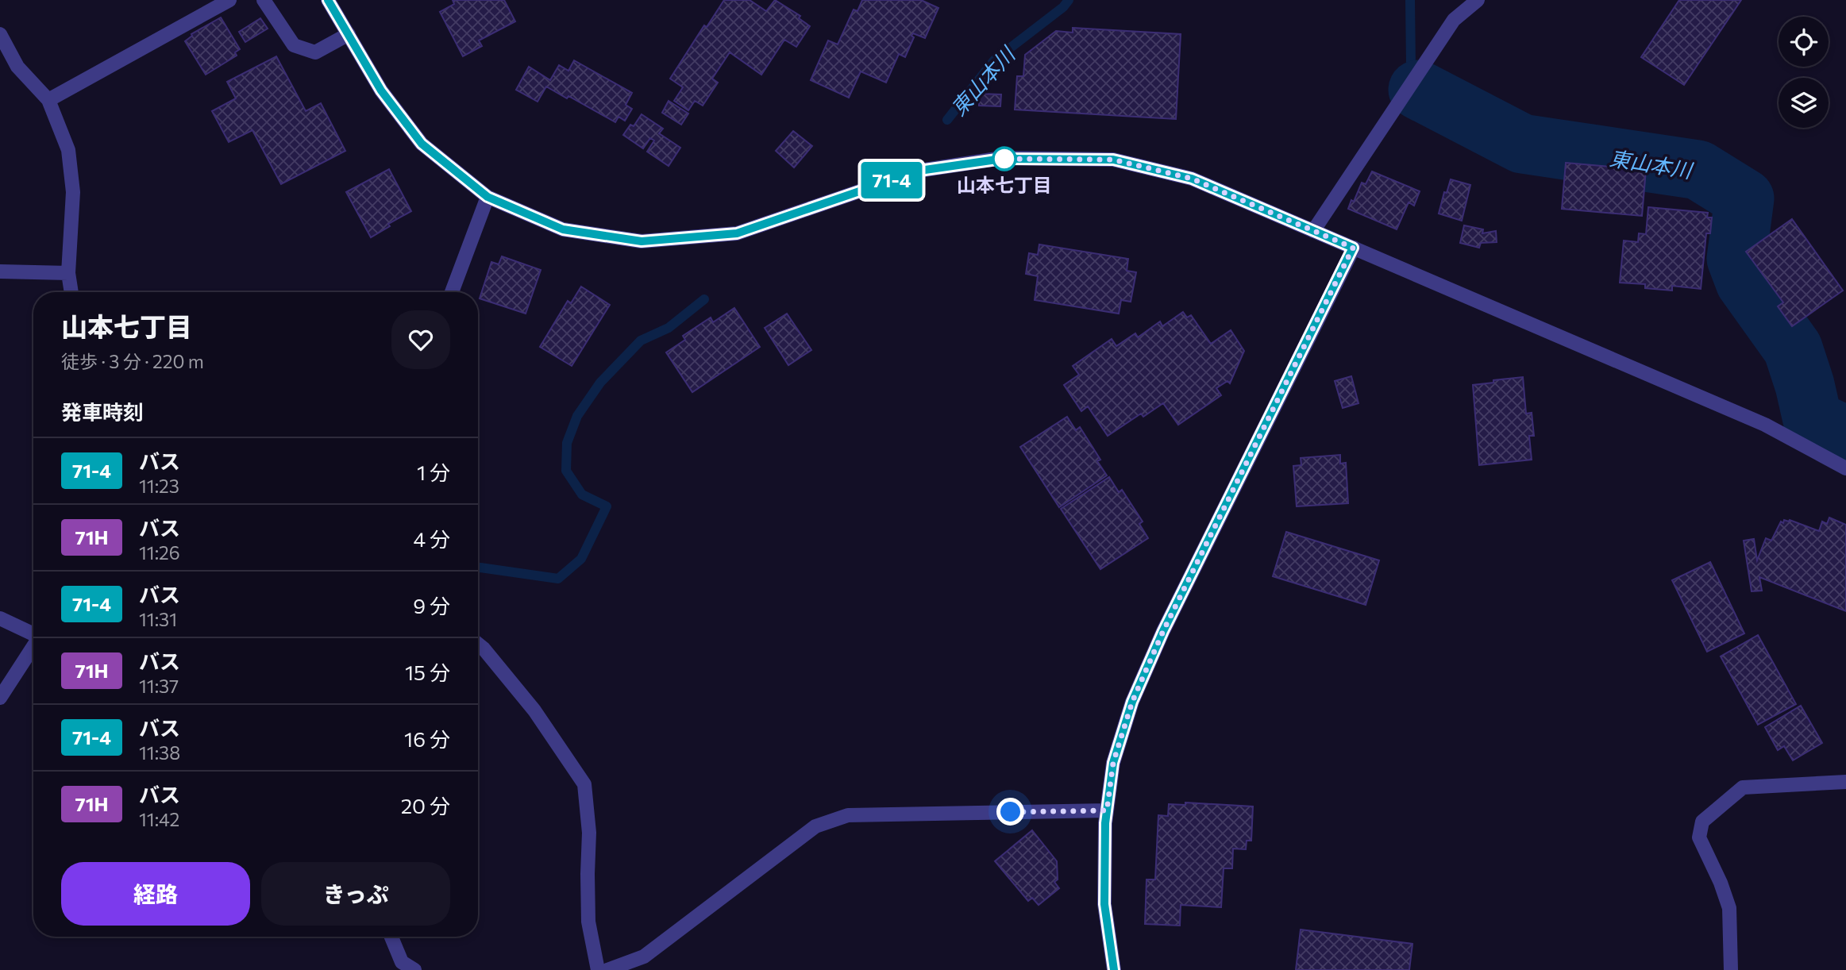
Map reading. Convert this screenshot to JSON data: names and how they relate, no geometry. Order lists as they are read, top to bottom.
{
  "water": ["東山本川"],
  "places": ["山本七丁目"],
  "lines": ["bus line 71-4"],
  "page": {
    "on_map": "71-4",
    "heading": [
      ["山本七丁目", "徒歩 · 3 分 · 220 m"],
      "発車時刻"
    ],
    "list": [
      {
        "mark": "71-4",
        "name": "バス",
        "note": "11:23",
        "value": "1 分"
      },
      {
        "mark": "71H",
        "name": "バス",
        "note": "11:26",
        "value": "4 分"
      },
      {
        "mark": "71-4",
        "name": "バス",
        "note": "11:31",
        "value": "9 分"
      },
      {
        "mark": "71H",
        "name": "バス",
        "note": "11:37",
        "value": "15 分"
      },
      {
        "mark": "71-4",
        "name": "バス",
        "note": "11:38",
        "value": "16 分"
      },
      {
        "mark": "71H",
        "name": "バス",
        "note": "11:42",
        "value": "20 分"
      }
    ],
    "buttons": ["経路", "きっぷ"]
  }
}
